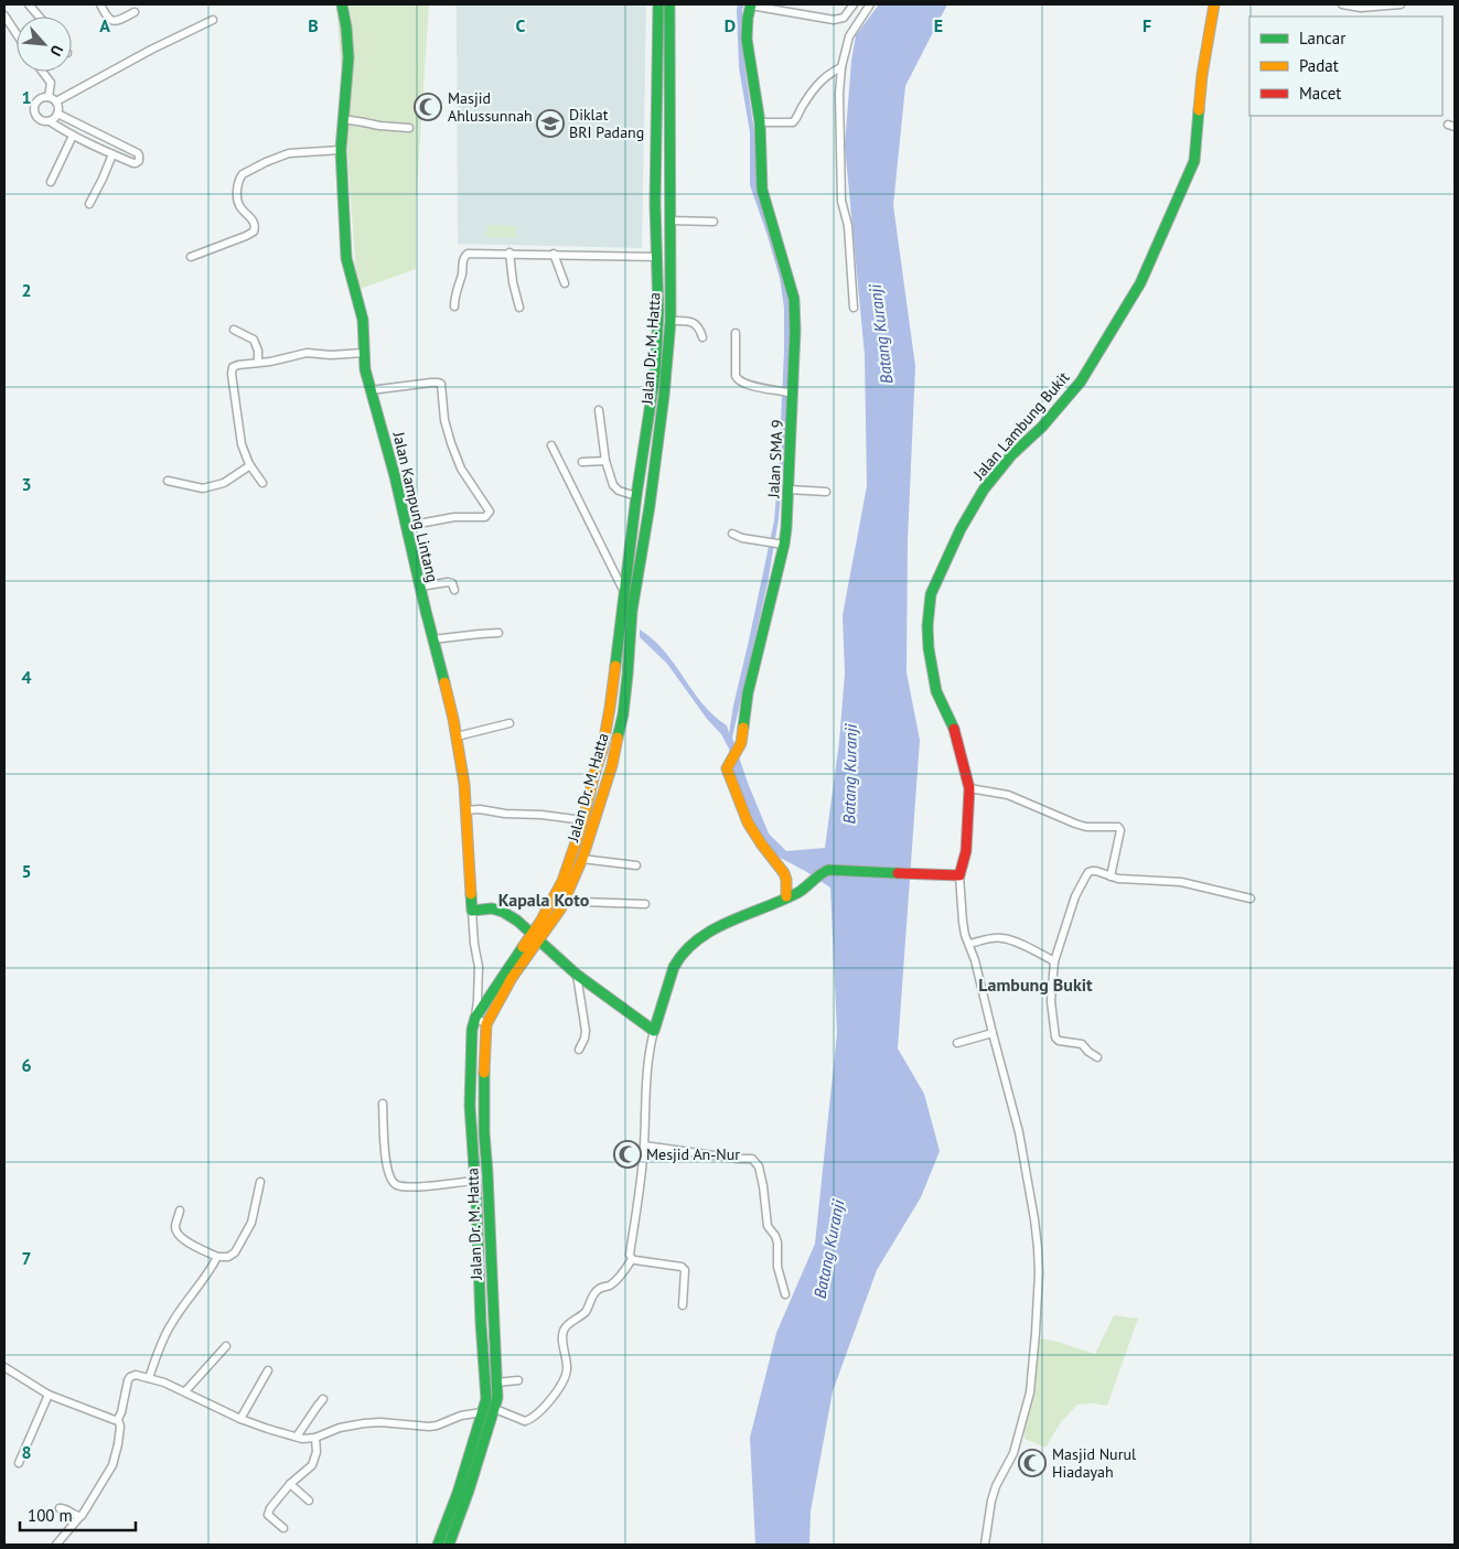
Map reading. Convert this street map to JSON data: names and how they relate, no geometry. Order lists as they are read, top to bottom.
{
  "streets": {
    "street": [
      "Jalan Dr. M. Hatta",
      "Jalan Lambung Bukit",
      "Jalan SMA 9",
      "Jalan Kampung Lintang"
    ]
  },
  "crossings": [
    ["Jalan Dr. M. Hatta", "Jalan Kampung Lintang"]
  ],
  "districts": ["Kapala Koto", "Lambung Bukit"],
  "water": ["Batang Kuranji"],
  "places": {
    "mosque": ["Masjid Ahlussunnah", "Mesjid An-Nur", "Masjid Nurul Hiadayah"],
    "school or university": ["Diklat BRI Padang"]
  },
  "legend": ["Lancar", "Padat", "Macet"],
  "scale_bar": "100 m",
  "north": "bottom right",
  "grid": {
    "columns": [
      "A",
      "B",
      "C",
      "D",
      "E",
      "F"
    ],
    "rows": [
      "1",
      "2",
      "3",
      "4",
      "5",
      "6",
      "7",
      "8"
    ]
  }
}
